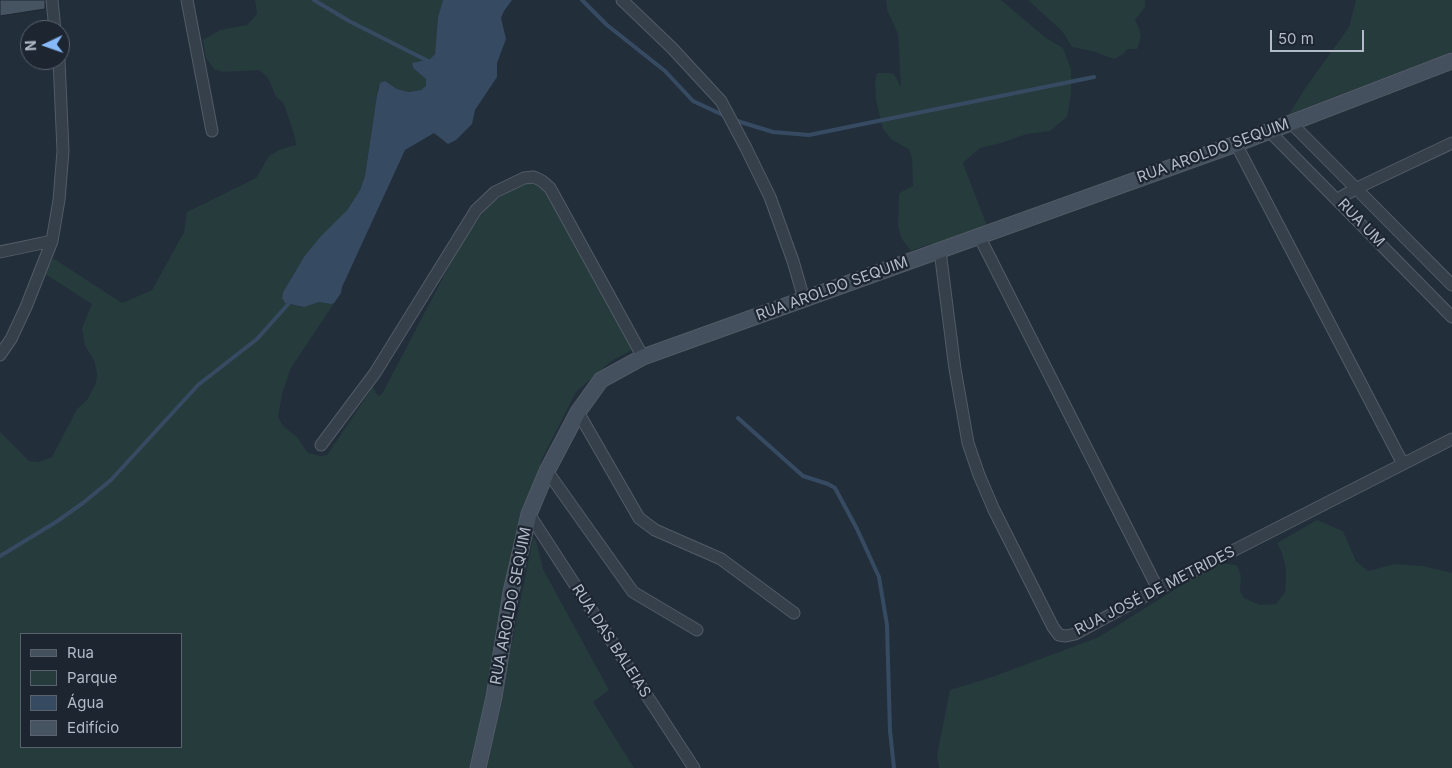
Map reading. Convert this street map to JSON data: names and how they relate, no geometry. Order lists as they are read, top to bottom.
{
  "streets": {
    "street": [
      "RUA AROLDO SEQUIM",
      "RUA UM",
      "RUA JOSÉ DE METRIDES",
      "RUA DAS BALEIAS"
    ]
  },
  "crossings": [
    ["RUA AROLDO SEQUIM", "RUA UM"],
    ["RUA AROLDO SEQUIM", "RUA JOSÉ DE METRIDES"],
    ["RUA AROLDO SEQUIM", "RUA DAS BALEIAS"]
  ],
  "legend": [
    "Rua",
    "Parque",
    "Água",
    "Edifício"
  ],
  "scale_bar": "50 m",
  "north": "left"
}
